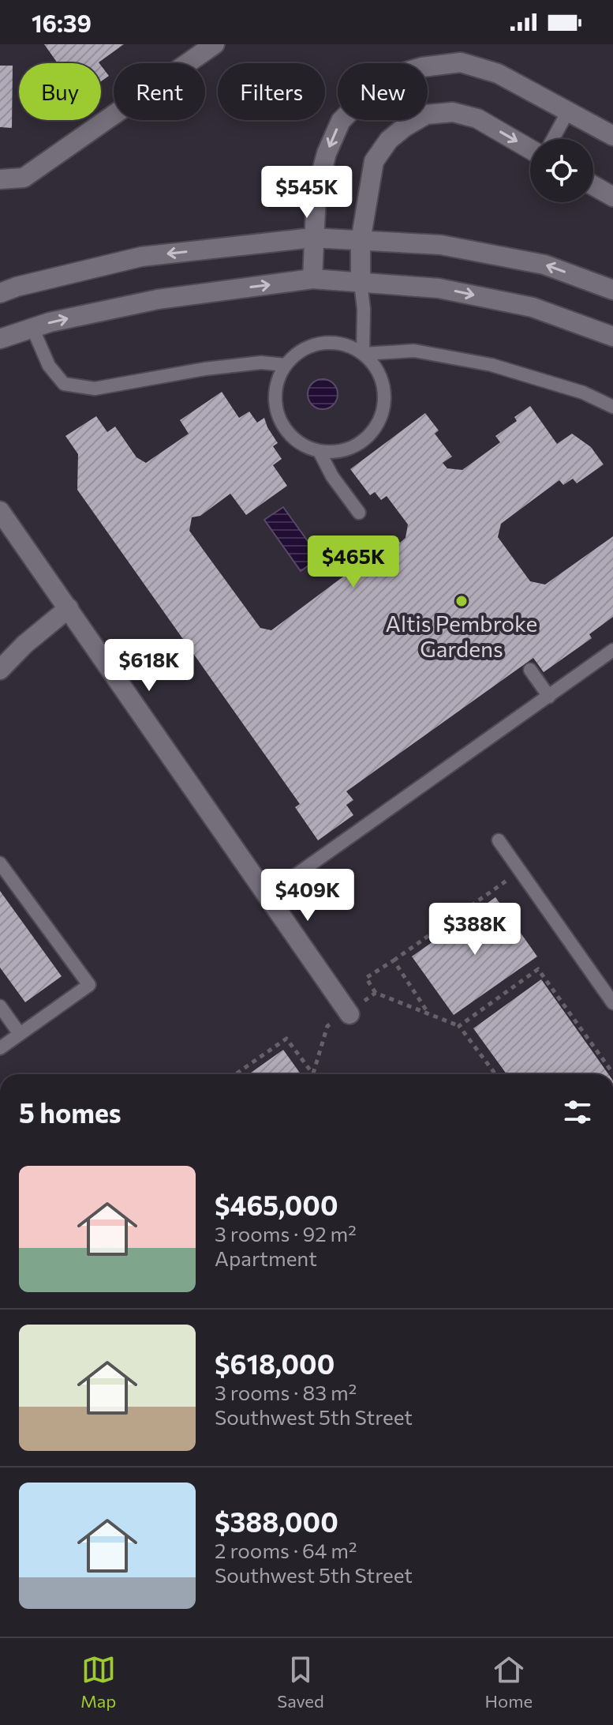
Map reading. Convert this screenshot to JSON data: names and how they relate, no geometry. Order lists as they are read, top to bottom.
{
  "places": ["Altis Pembroke Gardens"],
  "page": {
    "status": "16:39",
    "chip": [
      "Buy",
      "Rent",
      "Filters",
      "New"
    ],
    "price": [
      "$545K",
      "$465K",
      "$618K",
      "$409K",
      "$388K"
    ],
    "heading": "5 homes",
    "list": [
      {
        "name": "$465,000",
        "note": "3 rooms · 92 m² · Apartment"
      },
      {
        "name": "$618,000",
        "note": "3 rooms · 83 m² · Southwest 5th Street"
      },
      {
        "name": "$388,000",
        "note": "2 rooms · 64 m² · Southwest 5th Street"
      }
    ],
    "tabs": ["Map", "Saved", "Home"]
  }
}
